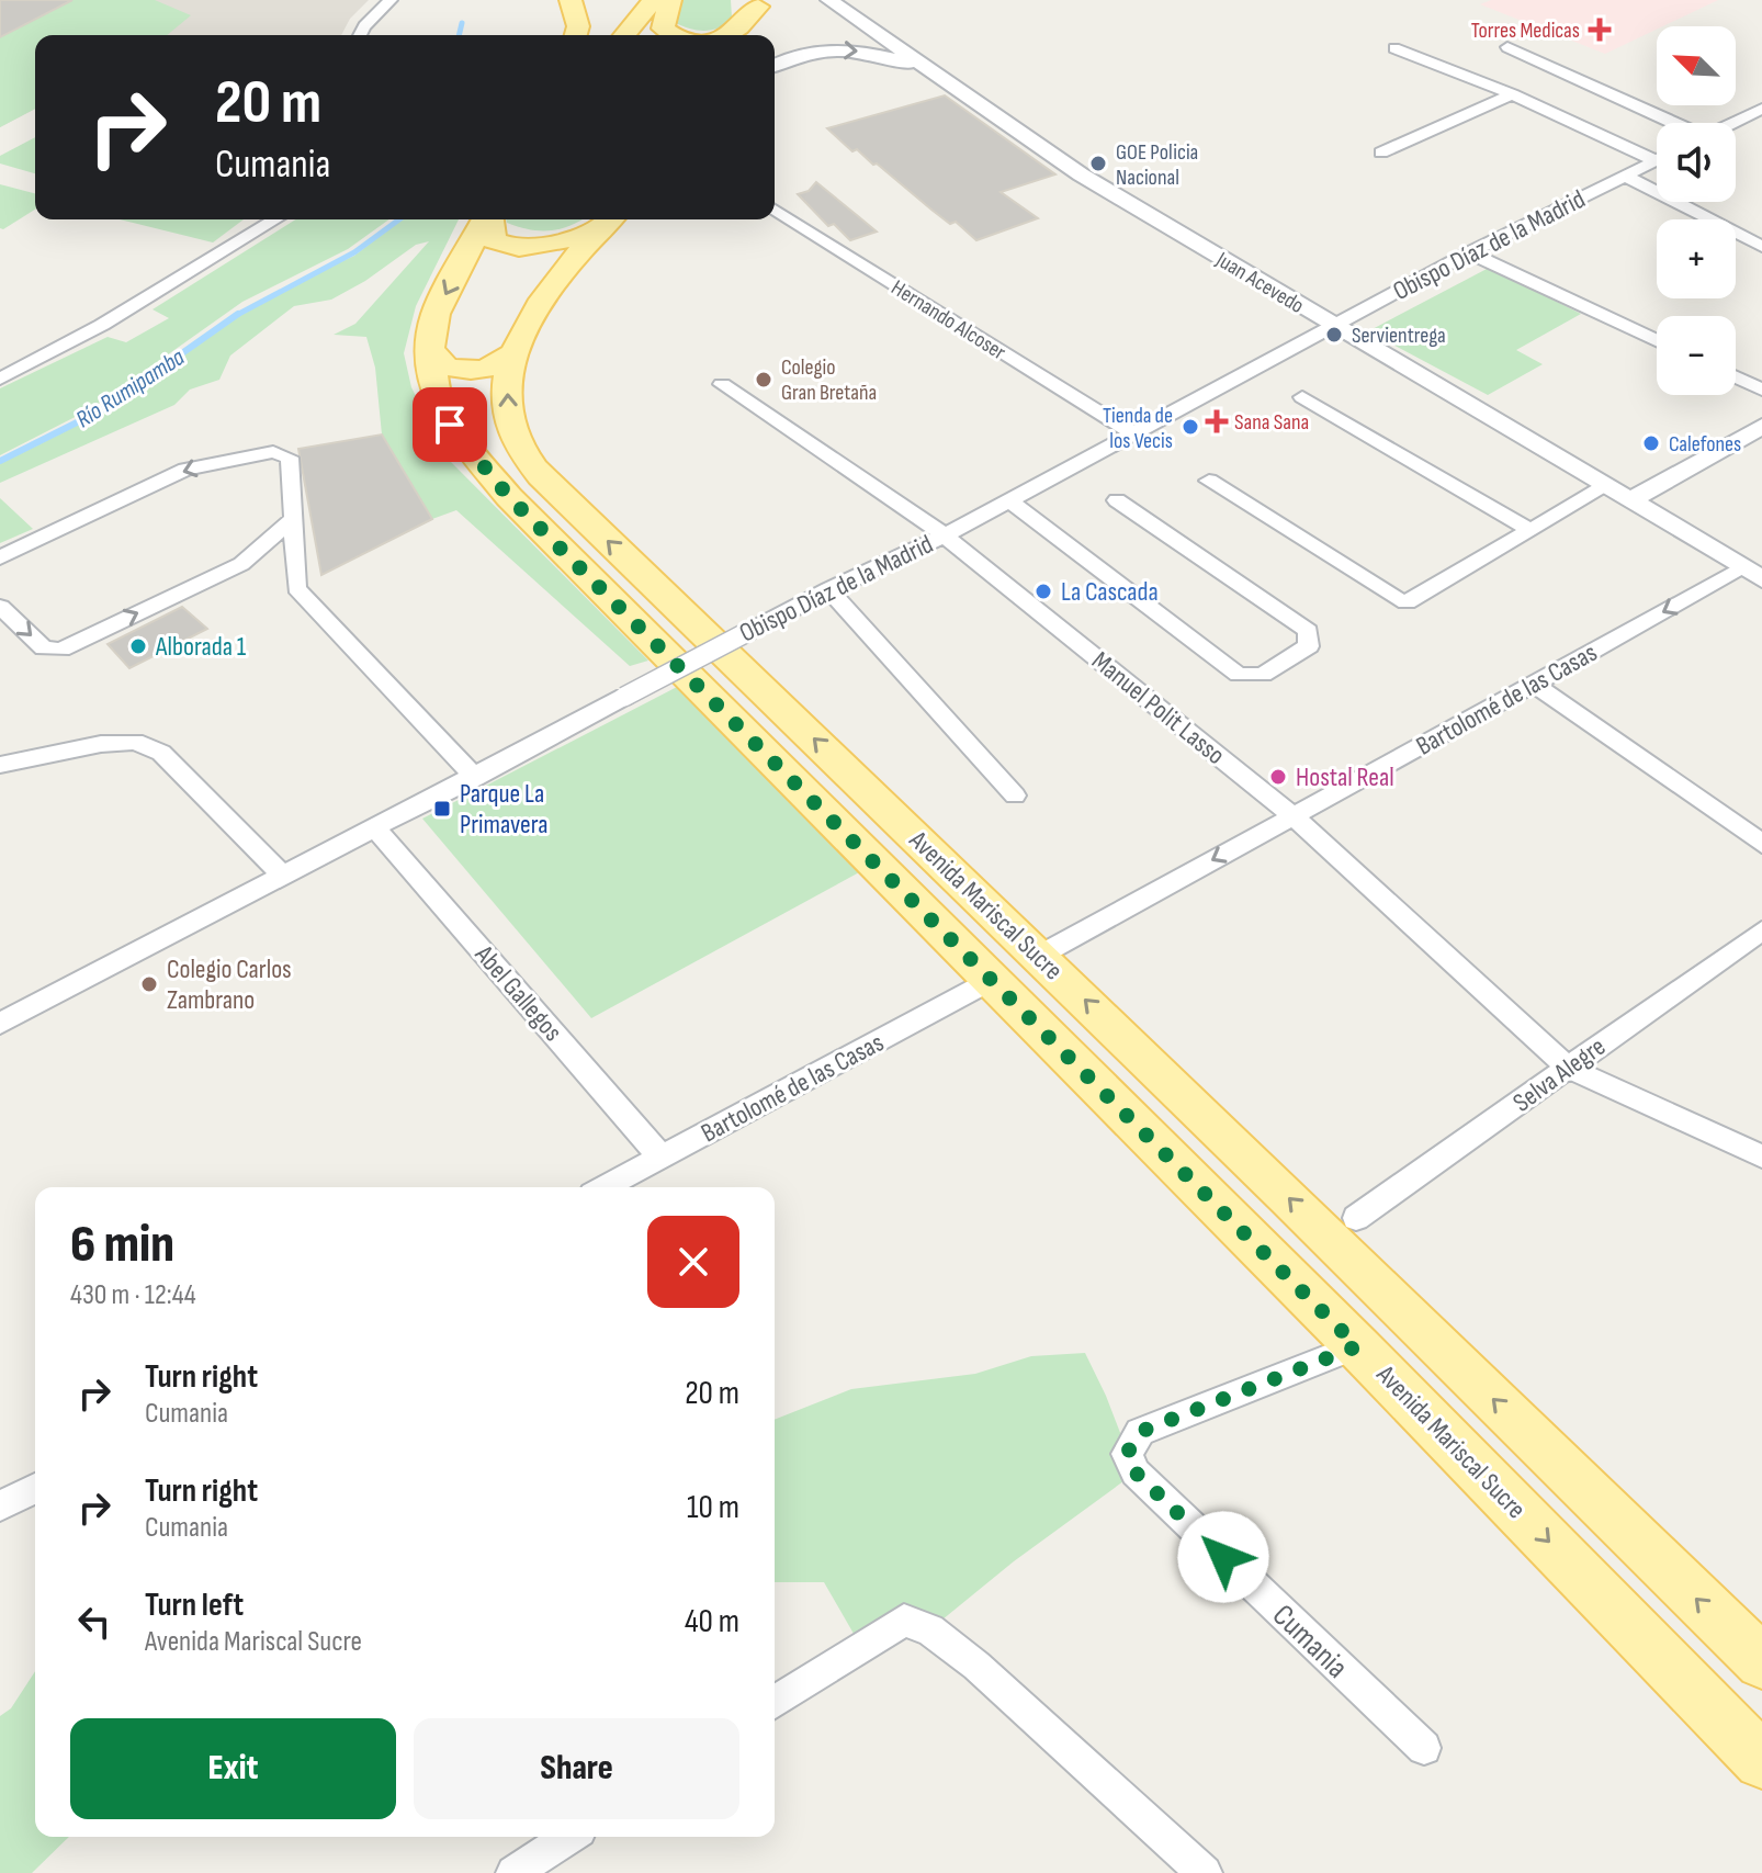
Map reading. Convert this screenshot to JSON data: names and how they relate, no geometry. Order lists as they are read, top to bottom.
{
  "streets": {
    "main road": ["Avenida Mariscal Sucre"],
    "street": [
      "Obispo Díaz de la Madrid",
      "Juan Acevedo",
      "Hernando Alcoser",
      "Bartolomé de las Casas",
      "Manuel Polit Lasso",
      "Abel Gallegos",
      "Selva Alegre",
      "Cumania"
    ]
  },
  "crossings": [
    ["Obispo Díaz de la Madrid", "Juan Acevedo"],
    ["Obispo Díaz de la Madrid", "Hernando Alcoser"],
    ["Obispo Díaz de la Madrid", "Manuel Polit Lasso"],
    ["Obispo Díaz de la Madrid", "Abel Gallegos"],
    ["Juan Acevedo", "Bartolomé de las Casas"],
    ["Bartolomé de las Casas", "Manuel Polit Lasso"],
    ["Bartolomé de las Casas", "Avenida Mariscal Sucre"],
    ["Bartolomé de las Casas", "Abel Gallegos"],
    ["Manuel Polit Lasso", "Selva Alegre"],
    ["Avenida Mariscal Sucre", "Cumania"]
  ],
  "water": ["Río Rumipamba"],
  "places": {
    "health": ["Torres Medicas", "Sana Sana"],
    "other": [
      "GOE Policia Nacional",
      "Servientrega",
      "Colegio Gran Bretaña",
      "Tienda de los Vecis",
      "Calefones",
      "La Cascada",
      "Alborada 1",
      "Hostal Real",
      "Colegio Carlos Zambrano"
    ],
    "transit": ["Parque La Primavera"]
  },
  "north": "top left",
  "page": {
    "map_buttons": ["+", "−"],
    "turn": ["20 m", "Cumania"],
    "heading": ["6 min", "430 m · 12:44"],
    "list": [
      {
        "name": "Turn right",
        "note": "Cumania",
        "value": "20 m"
      },
      {
        "name": "Turn right",
        "note": "Cumania",
        "value": "10 m"
      },
      {
        "name": "Turn left",
        "note": "Avenida Mariscal Sucre",
        "value": "40 m"
      }
    ],
    "buttons": ["Exit", "Share"]
  }
}
